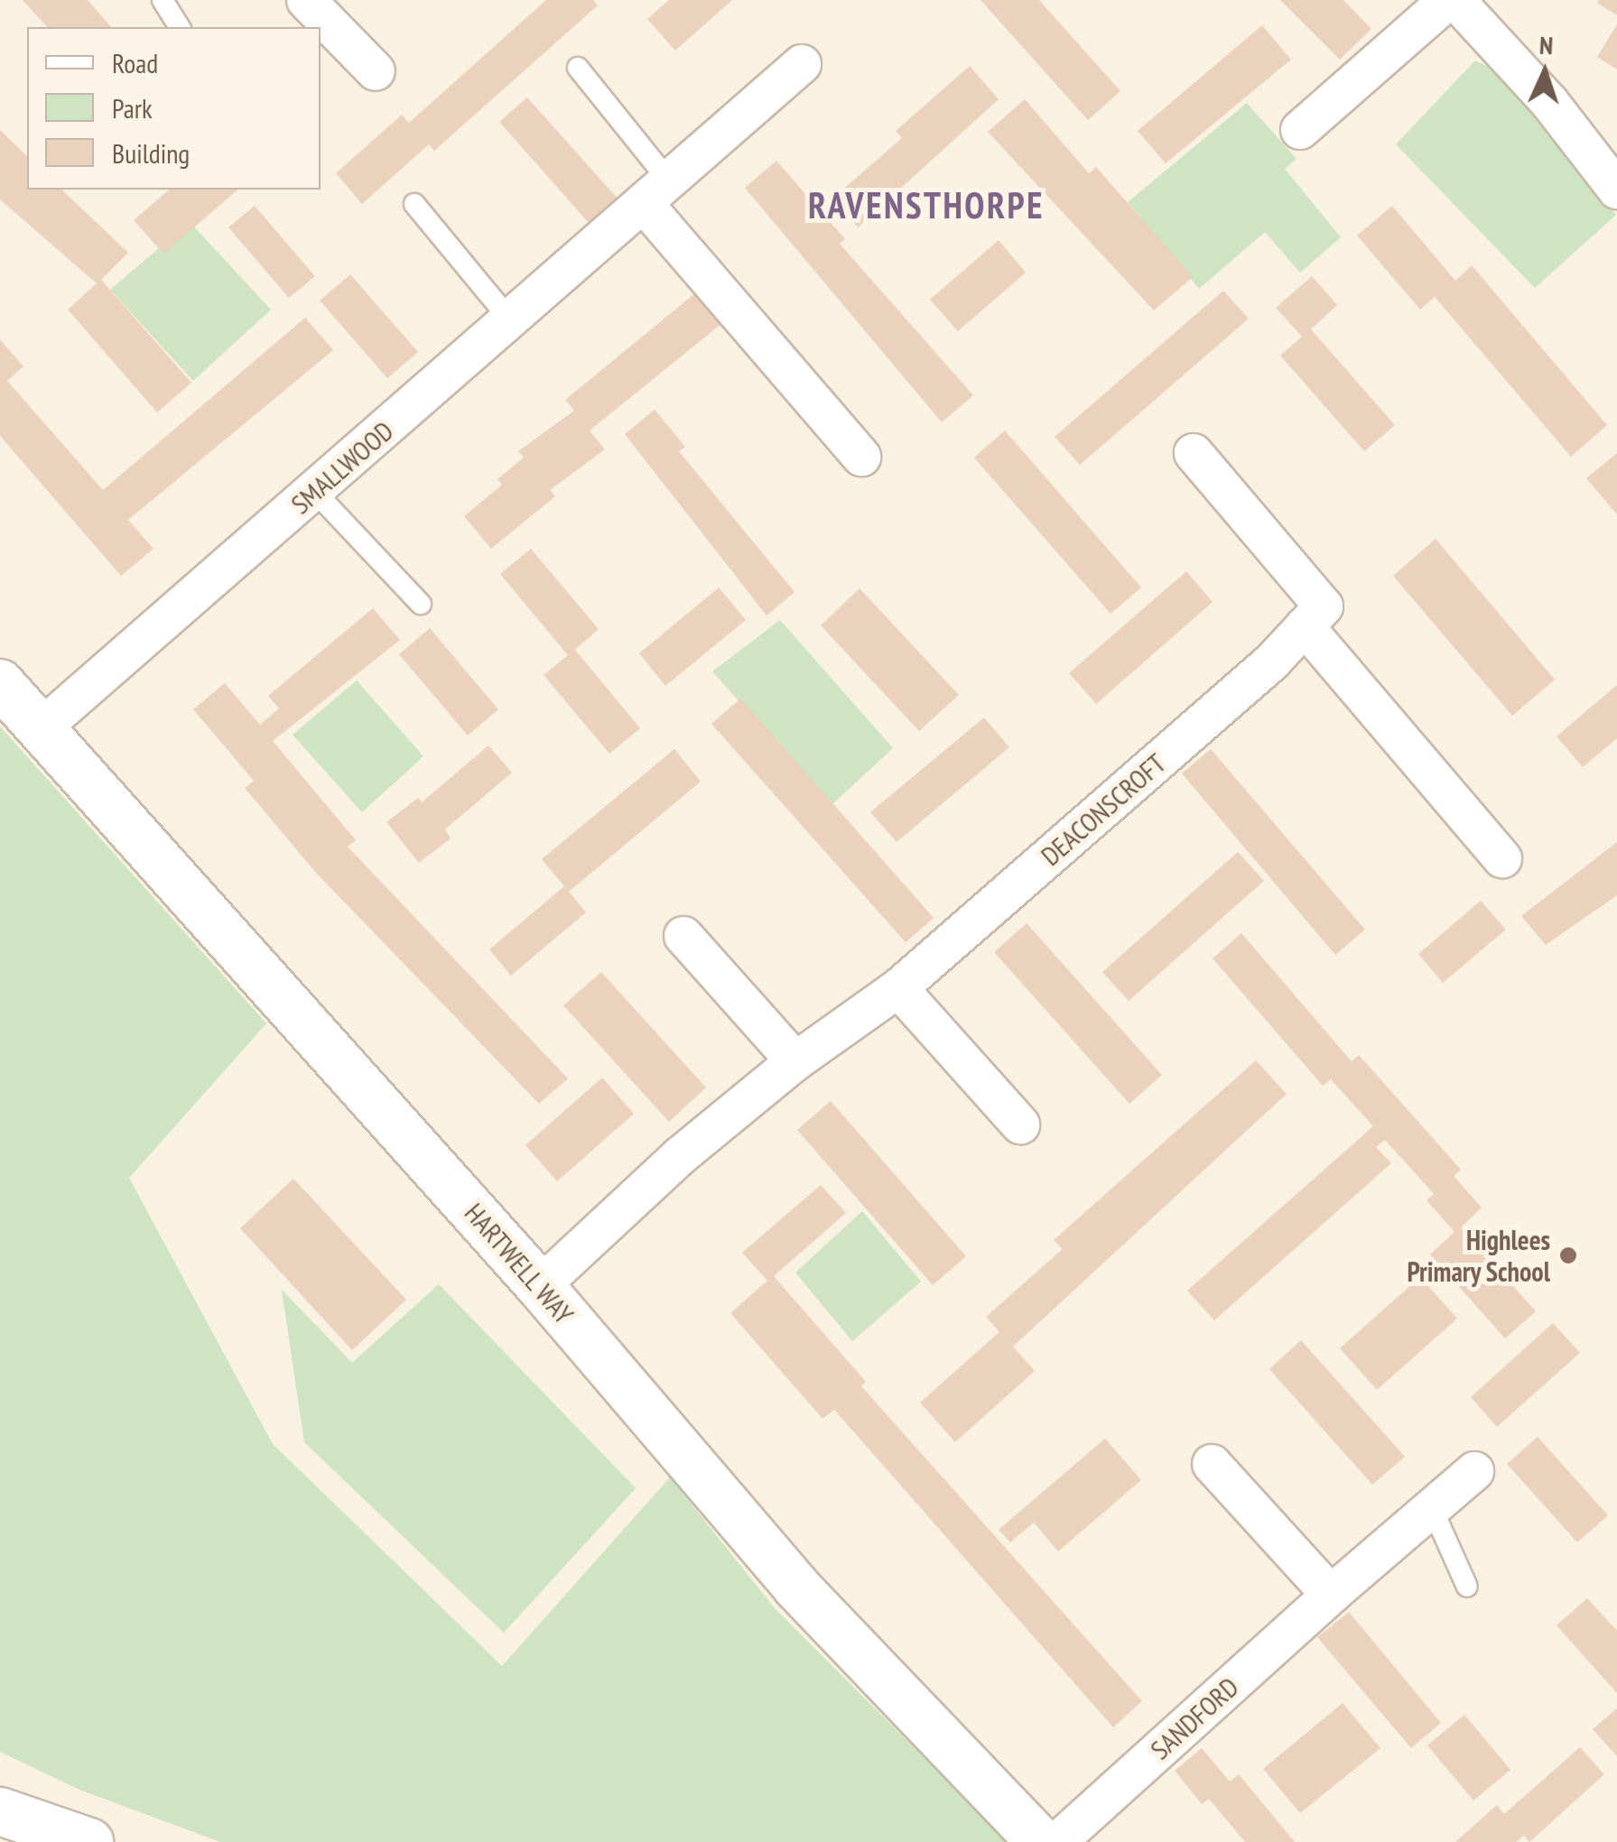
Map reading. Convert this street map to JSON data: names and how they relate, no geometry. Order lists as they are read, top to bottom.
{
  "streets": {
    "street": [
      "SMALLWOOD",
      "DEACONSCROFT",
      "HARTWELL WAY",
      "SANDFORD"
    ]
  },
  "crossings": [
    ["SMALLWOOD", "HARTWELL WAY"],
    ["DEACONSCROFT", "HARTWELL WAY"]
  ],
  "districts": ["RAVENSTHORPE"],
  "places": ["Highlees Primary School"],
  "legend": ["Road", "Park", "Building"],
  "north": "top"
}
